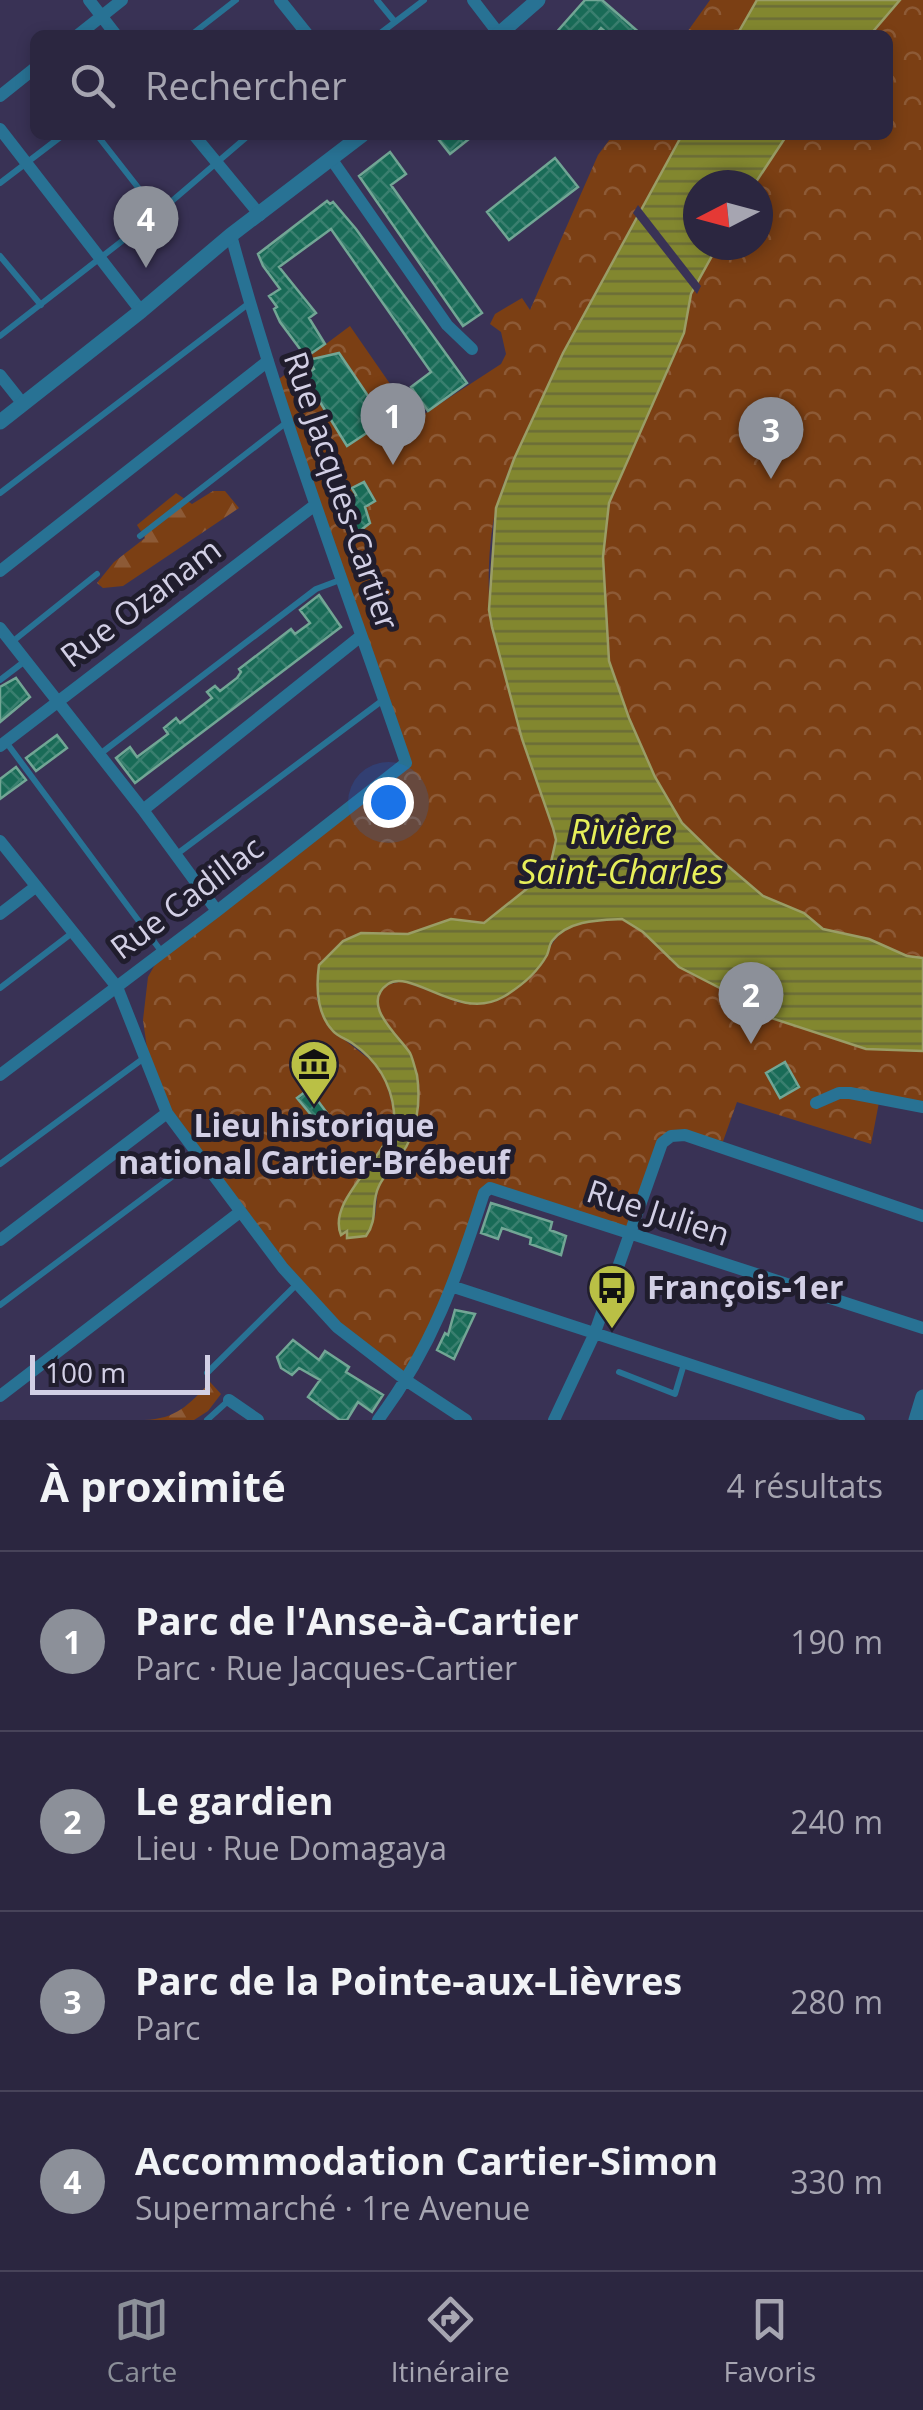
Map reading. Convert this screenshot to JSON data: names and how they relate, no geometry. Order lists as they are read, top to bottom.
{
  "streets": {
    "street": [
      "Rue Jacques-Cartier",
      "Rue Ozanam",
      "Rue Cadillac",
      "Rue Julien"
    ]
  },
  "crossings": [
    ["Rue Jacques-Cartier", "Rue Ozanam"],
    ["Rue Jacques-Cartier", "Rue Cadillac"]
  ],
  "water": ["Rivière Saint-Charles"],
  "places": {
    "museum": ["Lieu historique national Cartier-Brébeuf"],
    "bus stop": ["François-1er"]
  },
  "scale_bar": "100 m",
  "north": "left",
  "page": {
    "search": "Rechercher",
    "pins": [
      "4",
      "1",
      "3",
      "2"
    ],
    "scale": "100 m",
    "heading": ["À proximité", "4 résultats"],
    "list": [
      {
        "mark": "1",
        "name": "Parc de l'Anse-à-Cartier",
        "note": "Parc · Rue Jacques-Cartier",
        "value": "190 m"
      },
      {
        "mark": "2",
        "name": "Le gardien",
        "note": "Lieu · Rue Domagaya",
        "value": "240 m"
      },
      {
        "mark": "3",
        "name": "Parc de la Pointe-aux-Lièvres",
        "note": "Parc",
        "value": "280 m"
      },
      {
        "mark": "4",
        "name": "Accommodation Cartier-Simon",
        "note": "Supermarché · 1re Avenue",
        "value": "330 m"
      }
    ],
    "nav": ["Carte", "Itinéraire", "Favoris"]
  }
}
